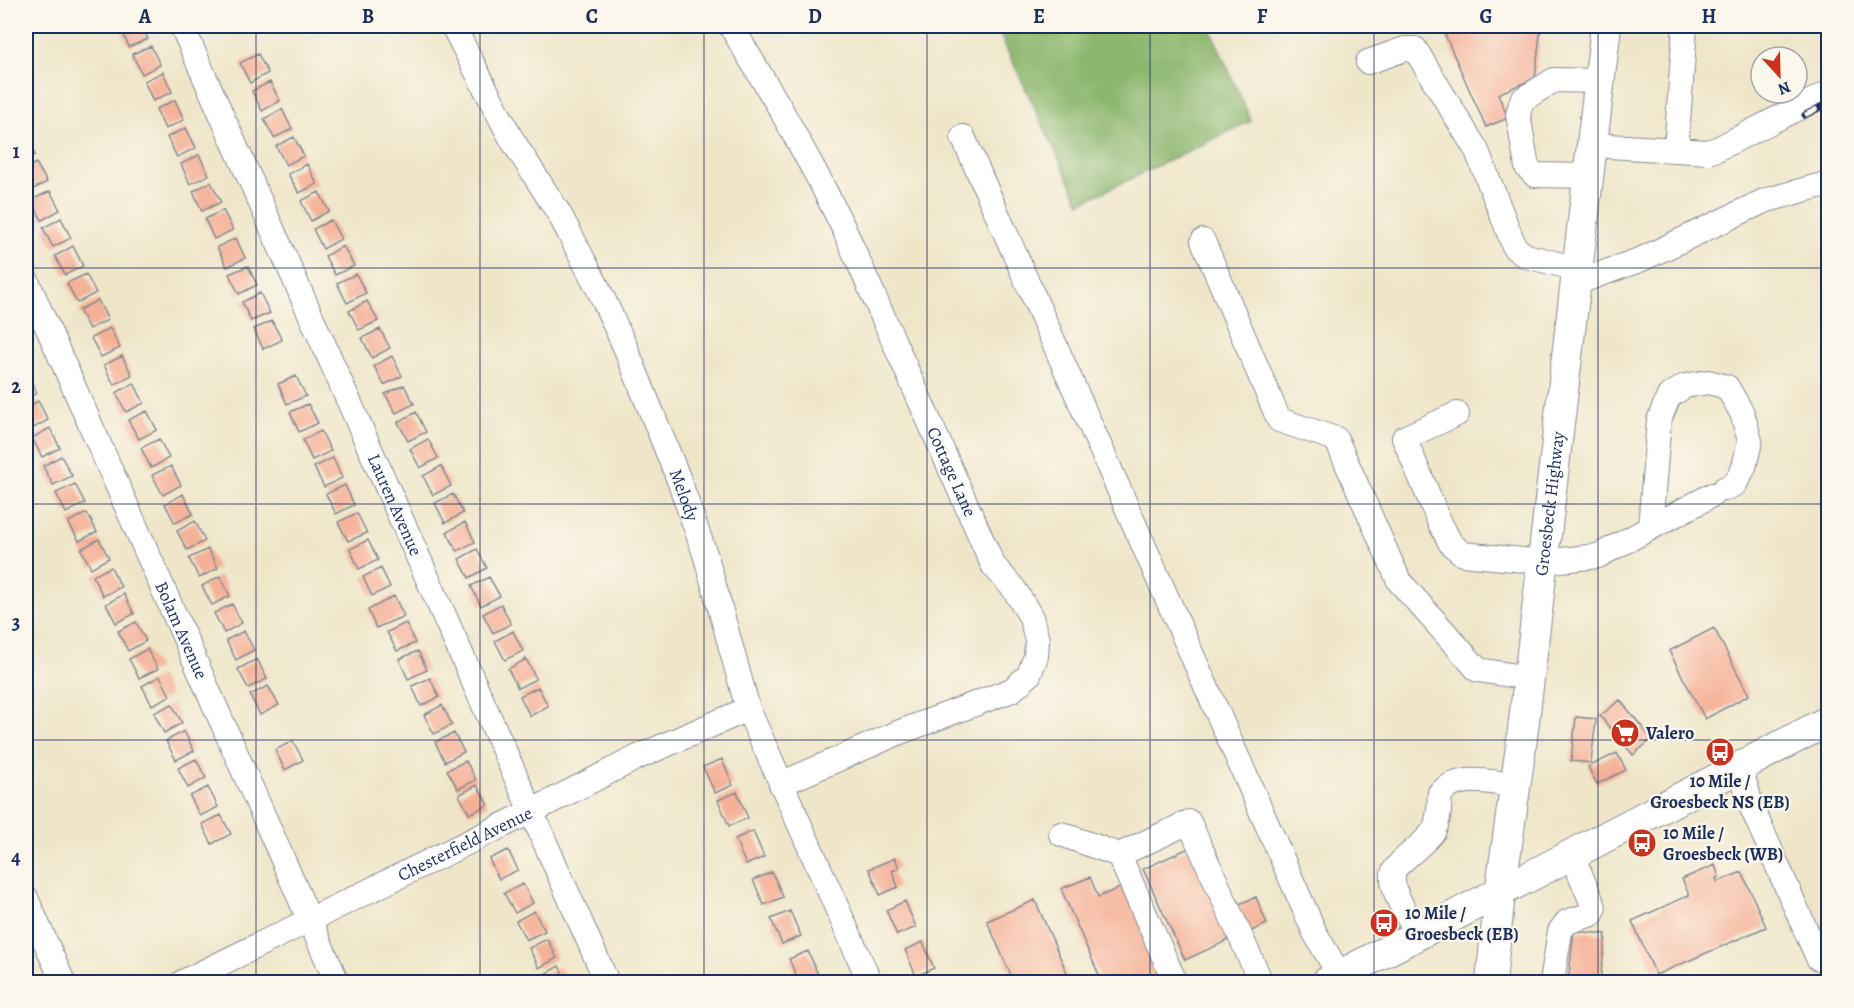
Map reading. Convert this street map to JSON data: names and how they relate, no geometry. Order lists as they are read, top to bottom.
{
  "streets": {
    "main road": ["Groesbeck Highway"],
    "street": [
      "Cottage Lane",
      "Melody",
      "Lauren Avenue",
      "Bolam Avenue",
      "Chesterfield Avenue"
    ]
  },
  "crossings": [
    ["Cottage Lane", "Melody"],
    ["Melody", "Chesterfield Avenue"],
    ["Lauren Avenue", "Chesterfield Avenue"],
    ["Bolam Avenue", "Chesterfield Avenue"]
  ],
  "places": {
    "supermarket": ["Valero"],
    "bus stop": ["10 Mile / Groesbeck NS (EB)", "10 Mile / Groesbeck (WB)", "10 Mile / Groesbeck (EB)"]
  },
  "north": "bottom",
  "grid": {
    "columns": [
      "A",
      "B",
      "C",
      "D",
      "E",
      "F",
      "G",
      "H"
    ],
    "rows": [
      "1",
      "2",
      "3",
      "4"
    ]
  }
}
